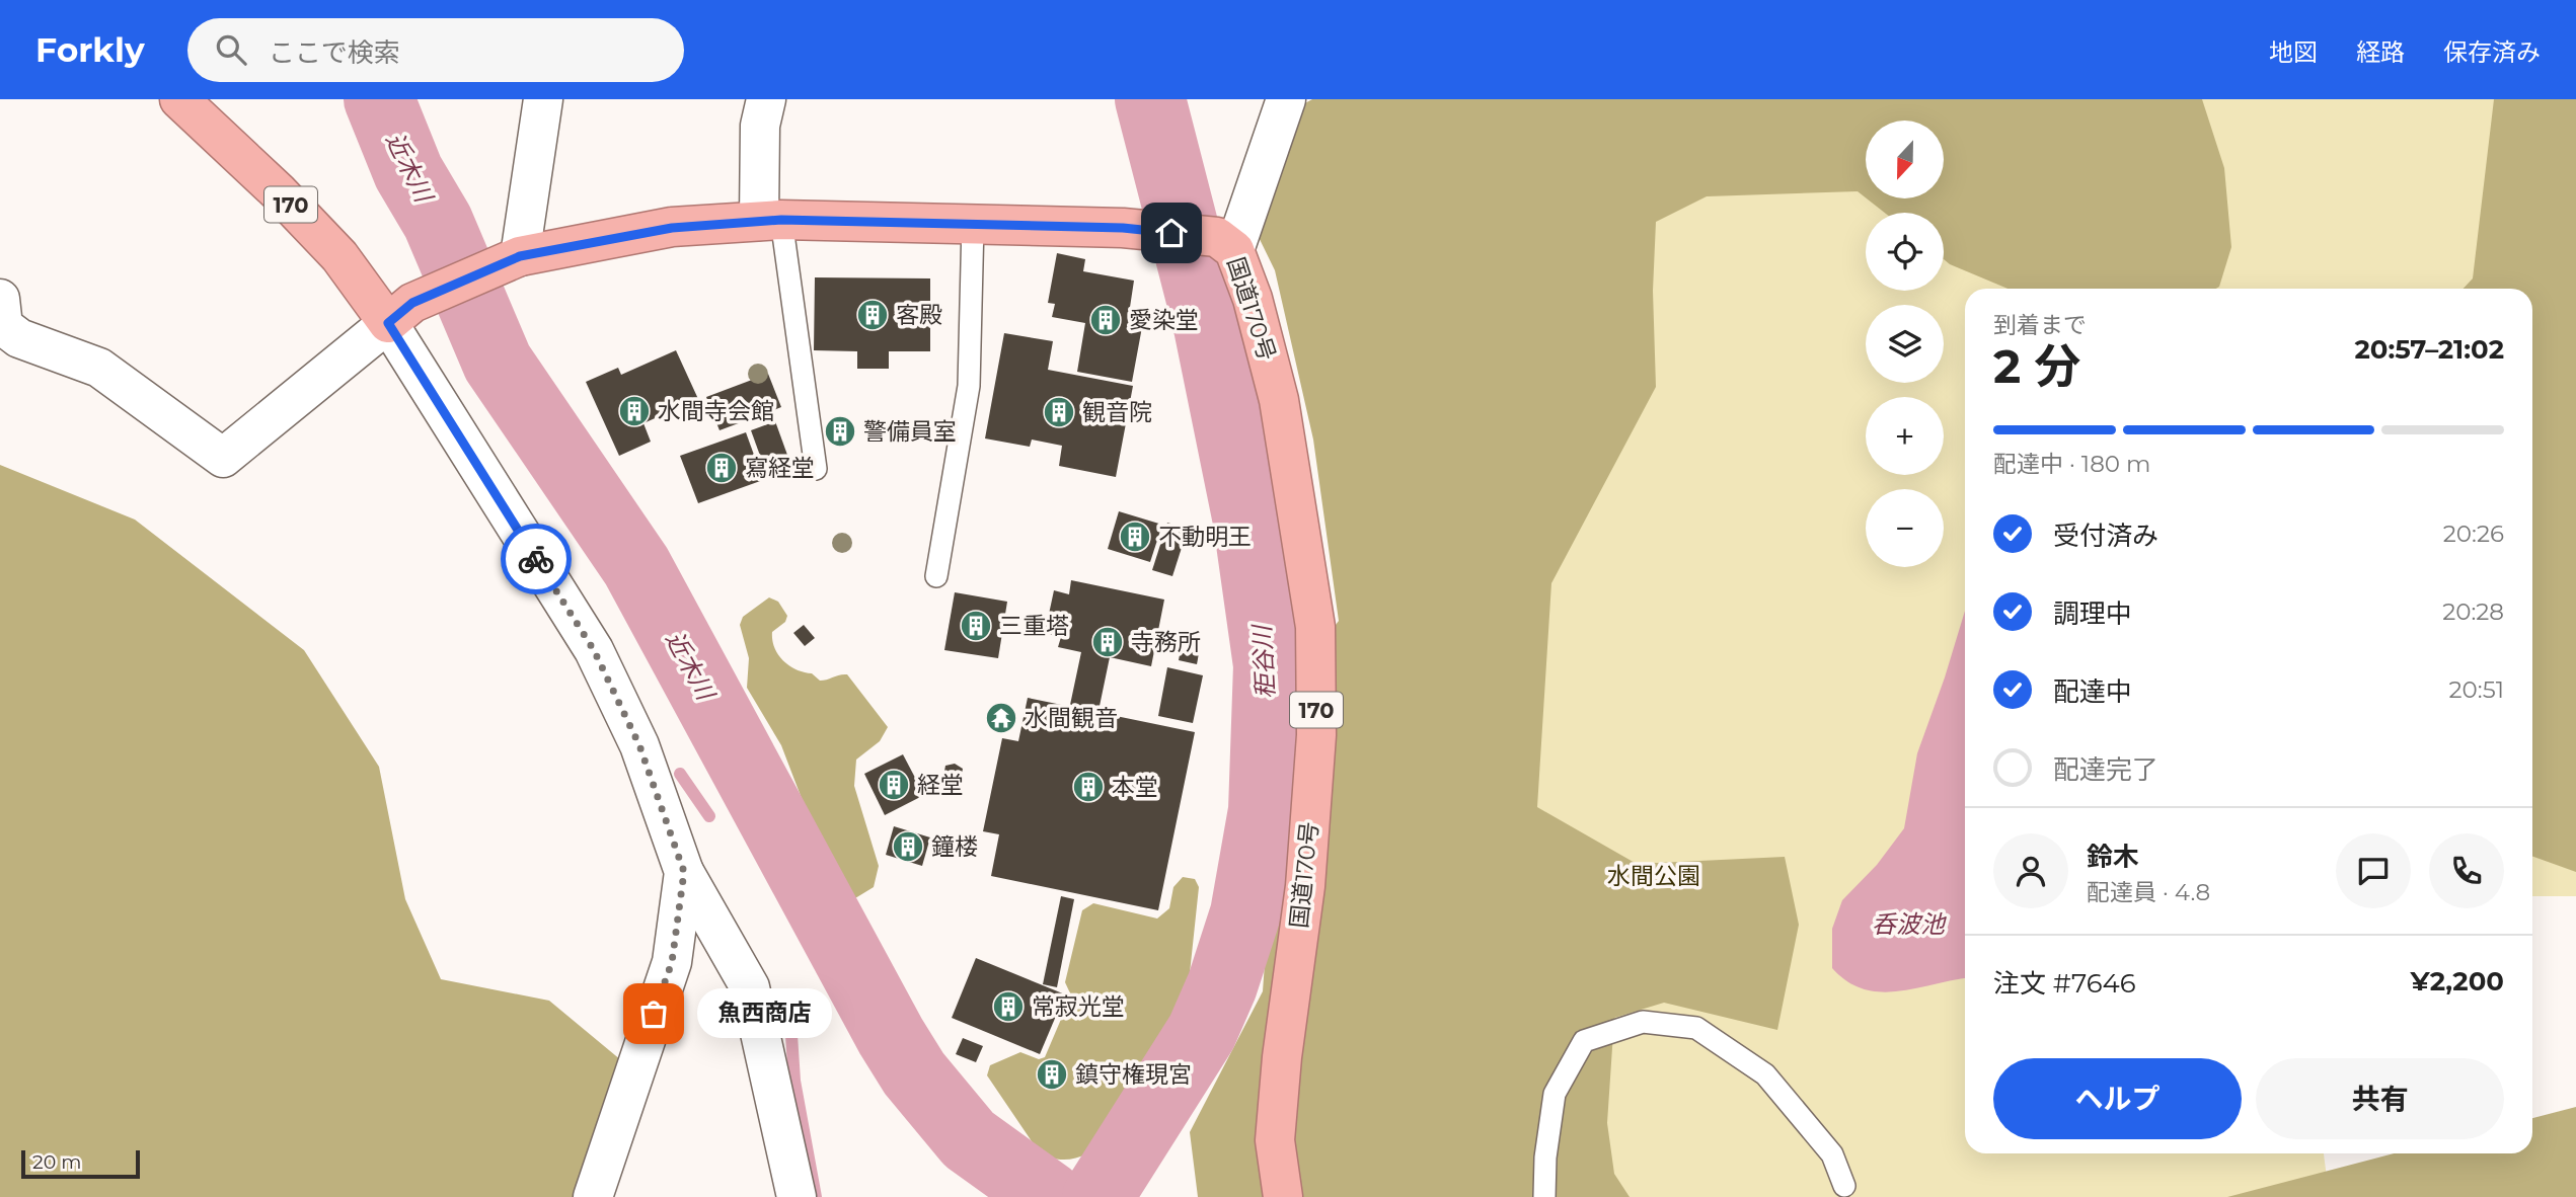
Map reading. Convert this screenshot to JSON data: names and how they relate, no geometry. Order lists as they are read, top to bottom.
{
  "streets": {
    "highway": ["170", "国道170号"]
  },
  "crossings": [
    ["170", "国道170号"]
  ],
  "water": ["近木川", "秬谷川", "呑波池"],
  "parks": ["水間公園"],
  "places": {
    "building": [
      "客殿",
      "愛染堂",
      "水間寺会館",
      "観音院",
      "警備員室",
      "寫経堂",
      "不動明王",
      "三重塔",
      "寺務所",
      "経堂",
      "本堂",
      "鐘楼",
      "常寂光堂",
      "鎮守権現宮"
    ],
    "temple": ["水間観音"],
    "other": ["魚西商店"]
  },
  "scale_bar": "20 m",
  "north": "bottom",
  "page": {
    "header": "Forkly",
    "search": "ここで検索",
    "nav": ["地図", "経路", "保存済み"],
    "map_buttons": ["+", "−"],
    "heading": ["2 分", "到着まで", "20:57–21:02"],
    "panel": [
      "鈴木",
      "配達員 · 4.8",
      "注文 #7646",
      "¥2,200"
    ],
    "bar": "配達中 · 180 m",
    "list": [
      ["受付済み", "20:26"],
      ["調理中", "20:28"],
      ["配達中", "20:51"],
      "配達完了"
    ],
    "bubble": "魚西商店",
    "buttons": ["ヘルプ", "共有"],
    "scale": "20 m"
  }
}
